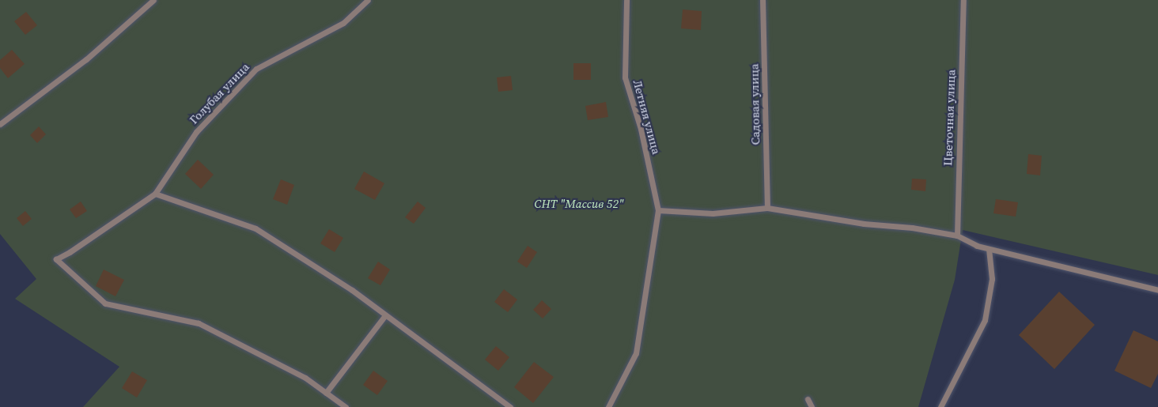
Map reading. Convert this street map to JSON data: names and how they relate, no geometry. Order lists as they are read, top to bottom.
{
  "streets": {
    "lane": [
      "Голубая улица",
      "Садовая улица",
      "Летняя улица",
      "Цветочная улица"
    ]
  },
  "parks": ["СНТ \"Массив 52\""]
}
